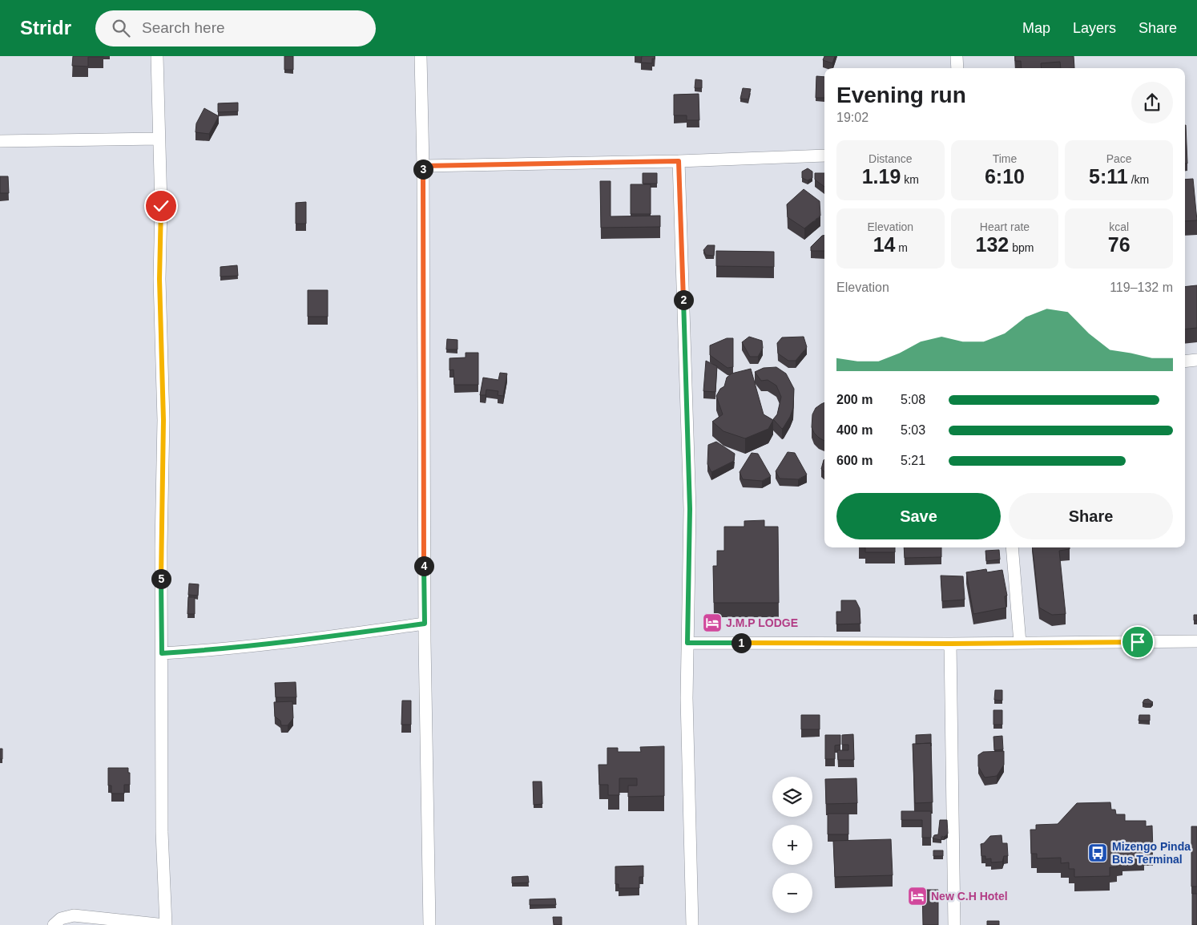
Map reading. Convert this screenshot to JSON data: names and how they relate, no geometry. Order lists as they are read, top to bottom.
{
  "places": {
    "hotel": ["J.M.P LODGE", "New C.H Hotel"],
    "bus stop": ["Mizengo Pinda Bus Terminal"]
  },
  "page": {
    "header": "Stridr",
    "search": "Search here",
    "nav": ["Map", "Layers", "Share"],
    "heading": ["Evening run", "19:02"],
    "stats": [
      ["Distance", "1.19 km"],
      ["Time", "6:10"],
      ["Pace", "5:11 /km"],
      ["Elevation", "14 m"],
      ["Heart rate", "132 bpm"],
      ["kcal", "76"]
    ],
    "pins": [
      "3",
      "2",
      "4",
      "5",
      "1"
    ],
    "chart": ["Elevation", "119–132 m"],
    "list": [
      {
        "name": "200 m",
        "note": "5:08"
      },
      {
        "name": "400 m",
        "note": "5:03"
      },
      {
        "name": "600 m",
        "note": "5:21"
      }
    ],
    "buttons": ["Save", "Share"],
    "map_buttons": ["+", "−"]
  }
}
